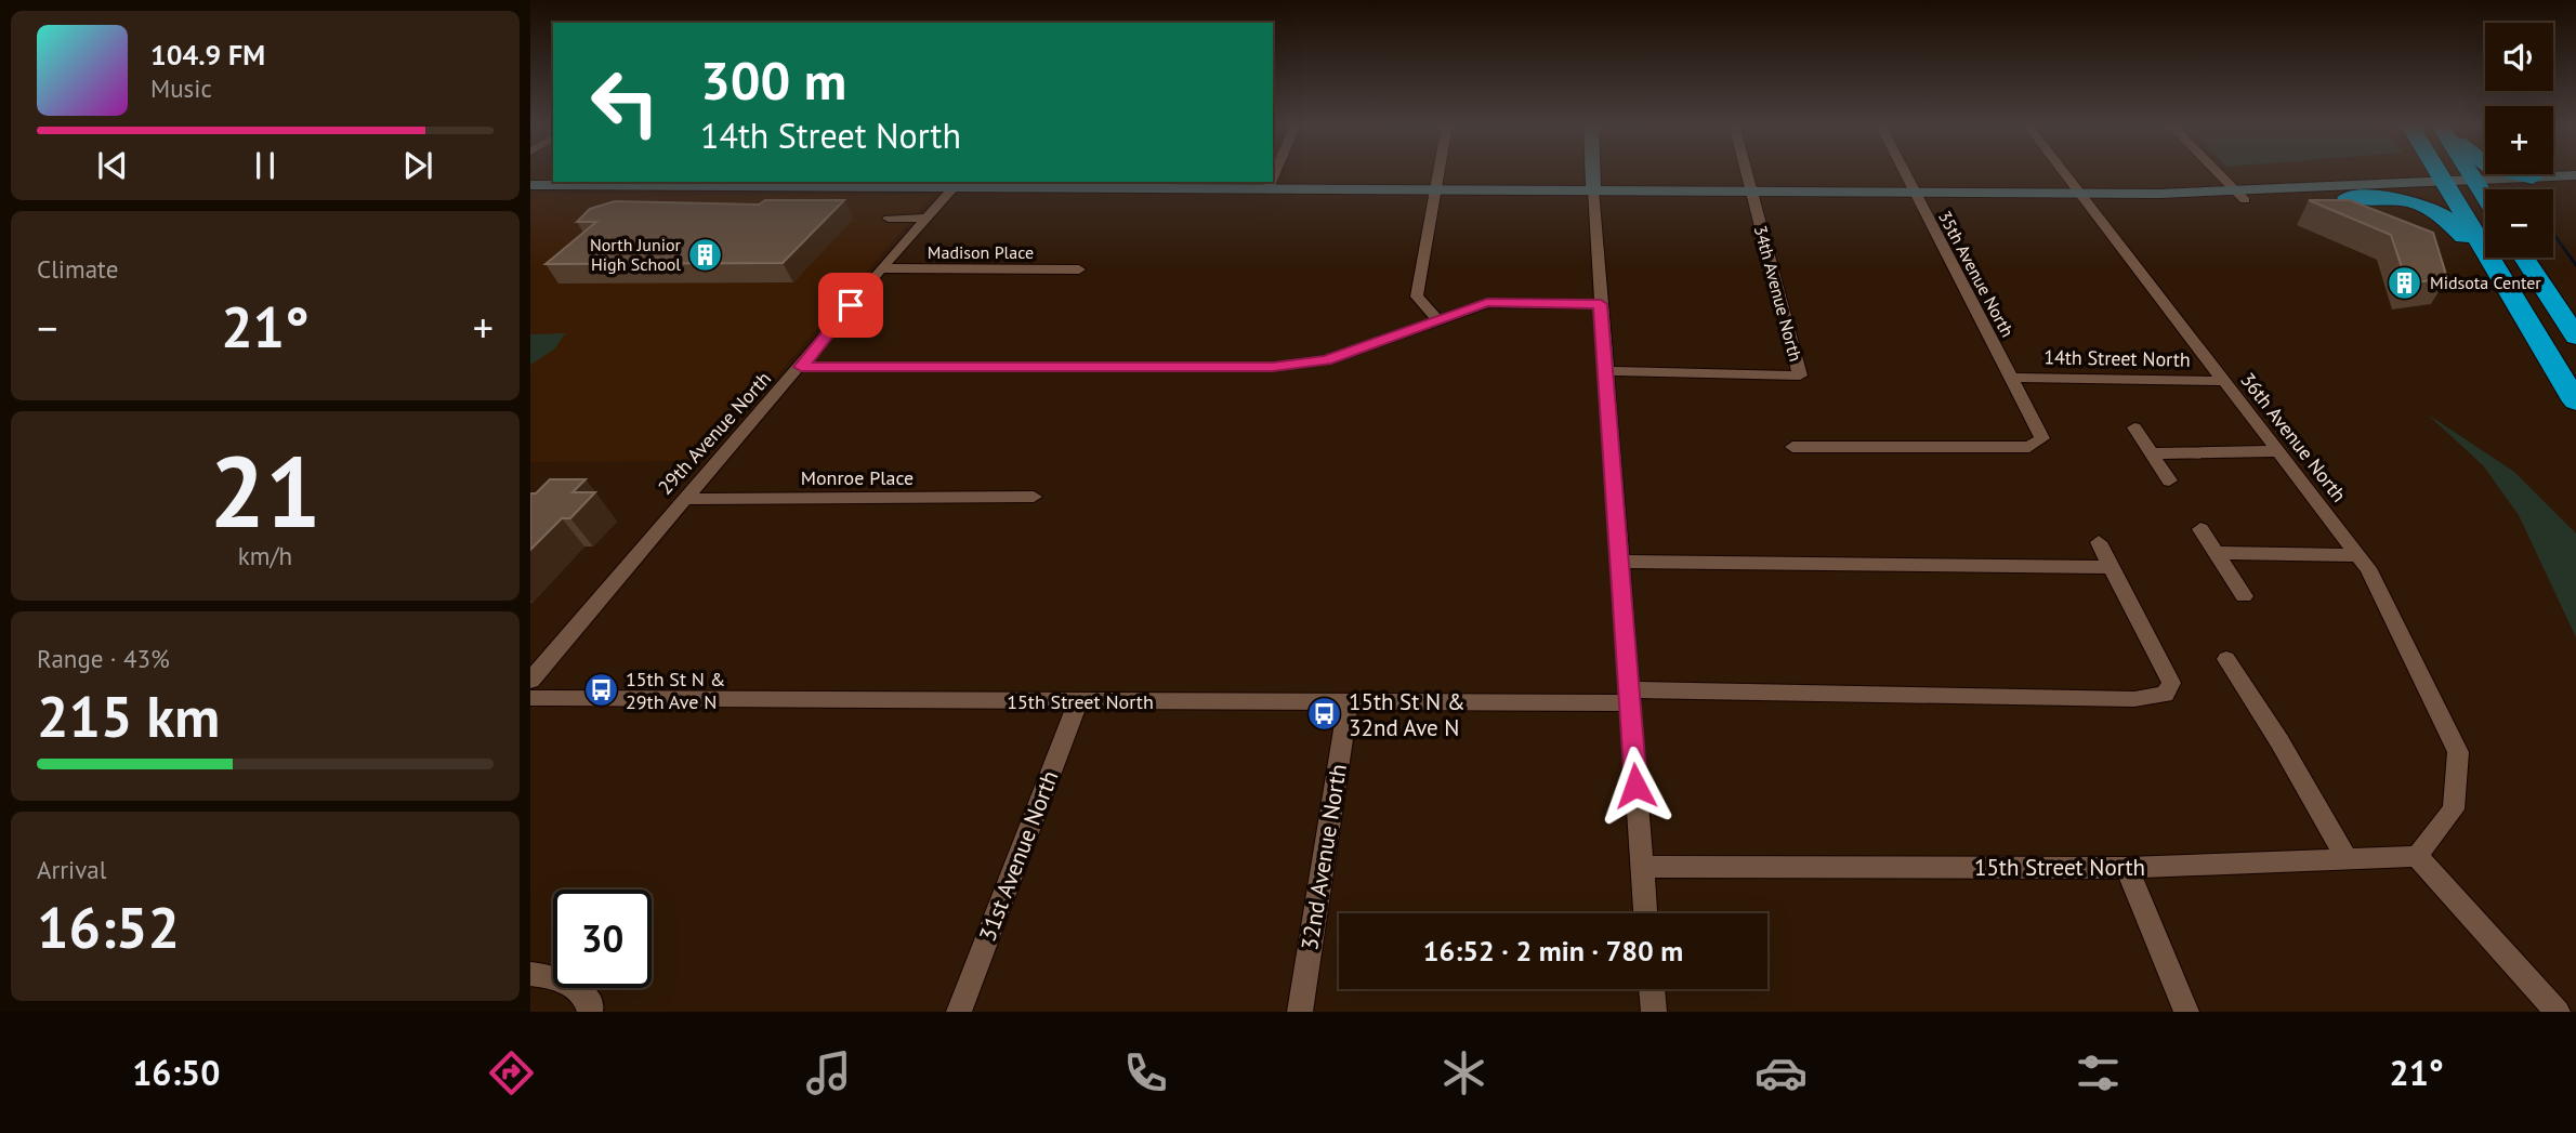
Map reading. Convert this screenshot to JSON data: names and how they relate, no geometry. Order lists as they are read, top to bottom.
{
  "streets": {
    "street": [
      "Madison Place",
      "35th Avenue North",
      "34th Avenue North",
      "14th Street North",
      "29th Avenue North",
      "36th Avenue North",
      "Monroe Place",
      "15th Street North",
      "31st Avenue North",
      "32nd Avenue North"
    ]
  },
  "crossings": [
    ["Madison Place", "29th Avenue North"],
    ["35th Avenue North", "14th Street North"],
    ["14th Street North", "36th Avenue North"],
    ["29th Avenue North", "Monroe Place"],
    ["36th Avenue North", "15th Street North"],
    ["15th Street North", "31st Avenue North"],
    ["15th Street North", "32nd Avenue North"]
  ],
  "places": {
    "building": ["North Junior High School", "Midsota Center"],
    "bus stop": ["15th St N & 29th Ave N", "15th St N & 32nd Ave N"]
  },
  "page": {
    "map_buttons": ["+", "−"],
    "turn": ["300 m", "14th Street North"],
    "song": ["104.9 FM", "Music"],
    "tile": [
      "Climate",
      ["21", "km/h"],
      ["Range · 43%", "215 km"],
      ["Arrival", "16:52"]
    ],
    "heat": ["−", "21°", "+"],
    "limit": "30",
    "trip": "16:52 · 2 min · 780 m",
    "tabs": ["16:50", "21°"]
  }
}
